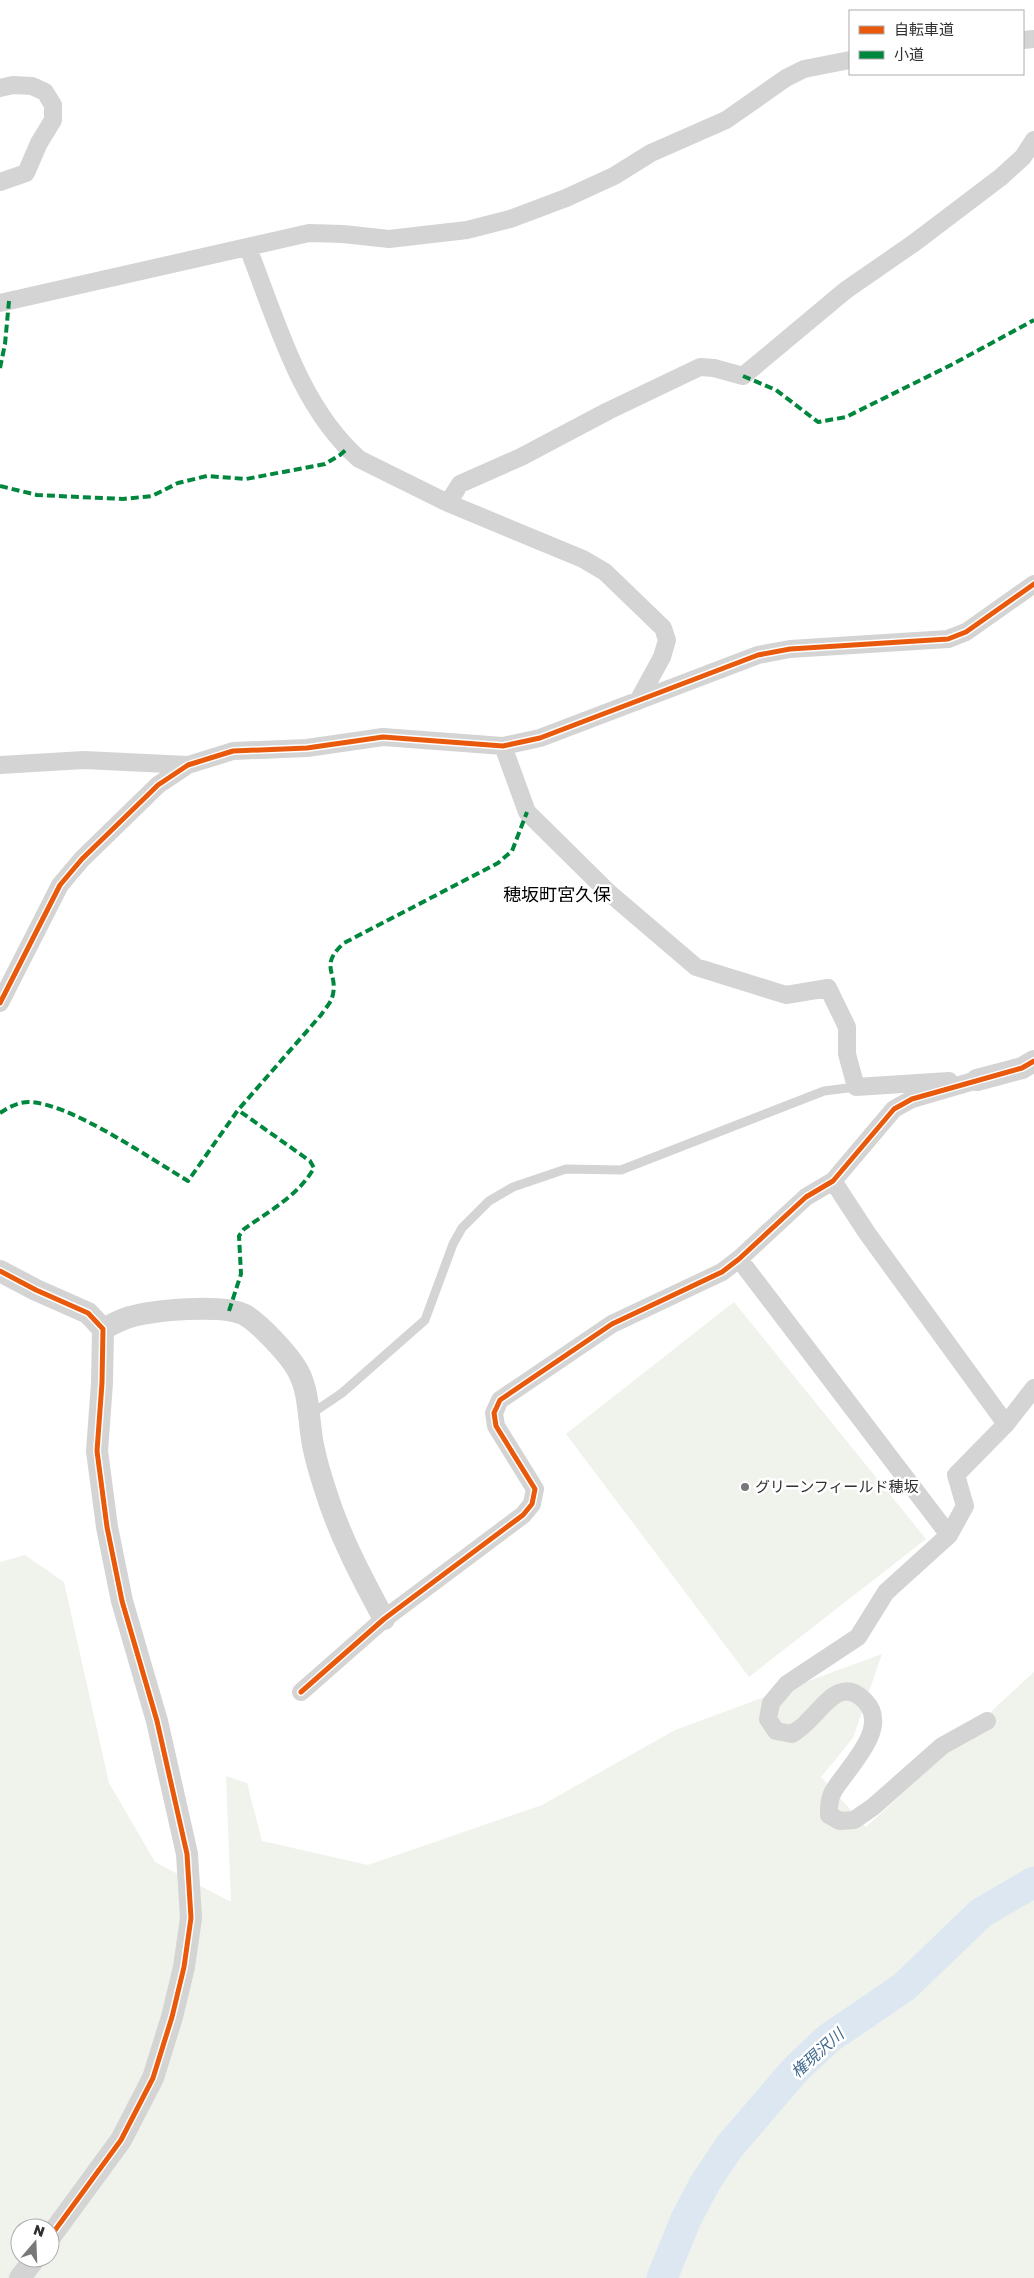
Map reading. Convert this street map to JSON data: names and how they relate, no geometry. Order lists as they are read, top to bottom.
{
  "districts": ["穂坂町宮久保"],
  "water": ["権現沢川"],
  "places": ["グリーンフィールド穂坂"],
  "legend": ["自転車道", "小道"],
  "north": "top"
}
